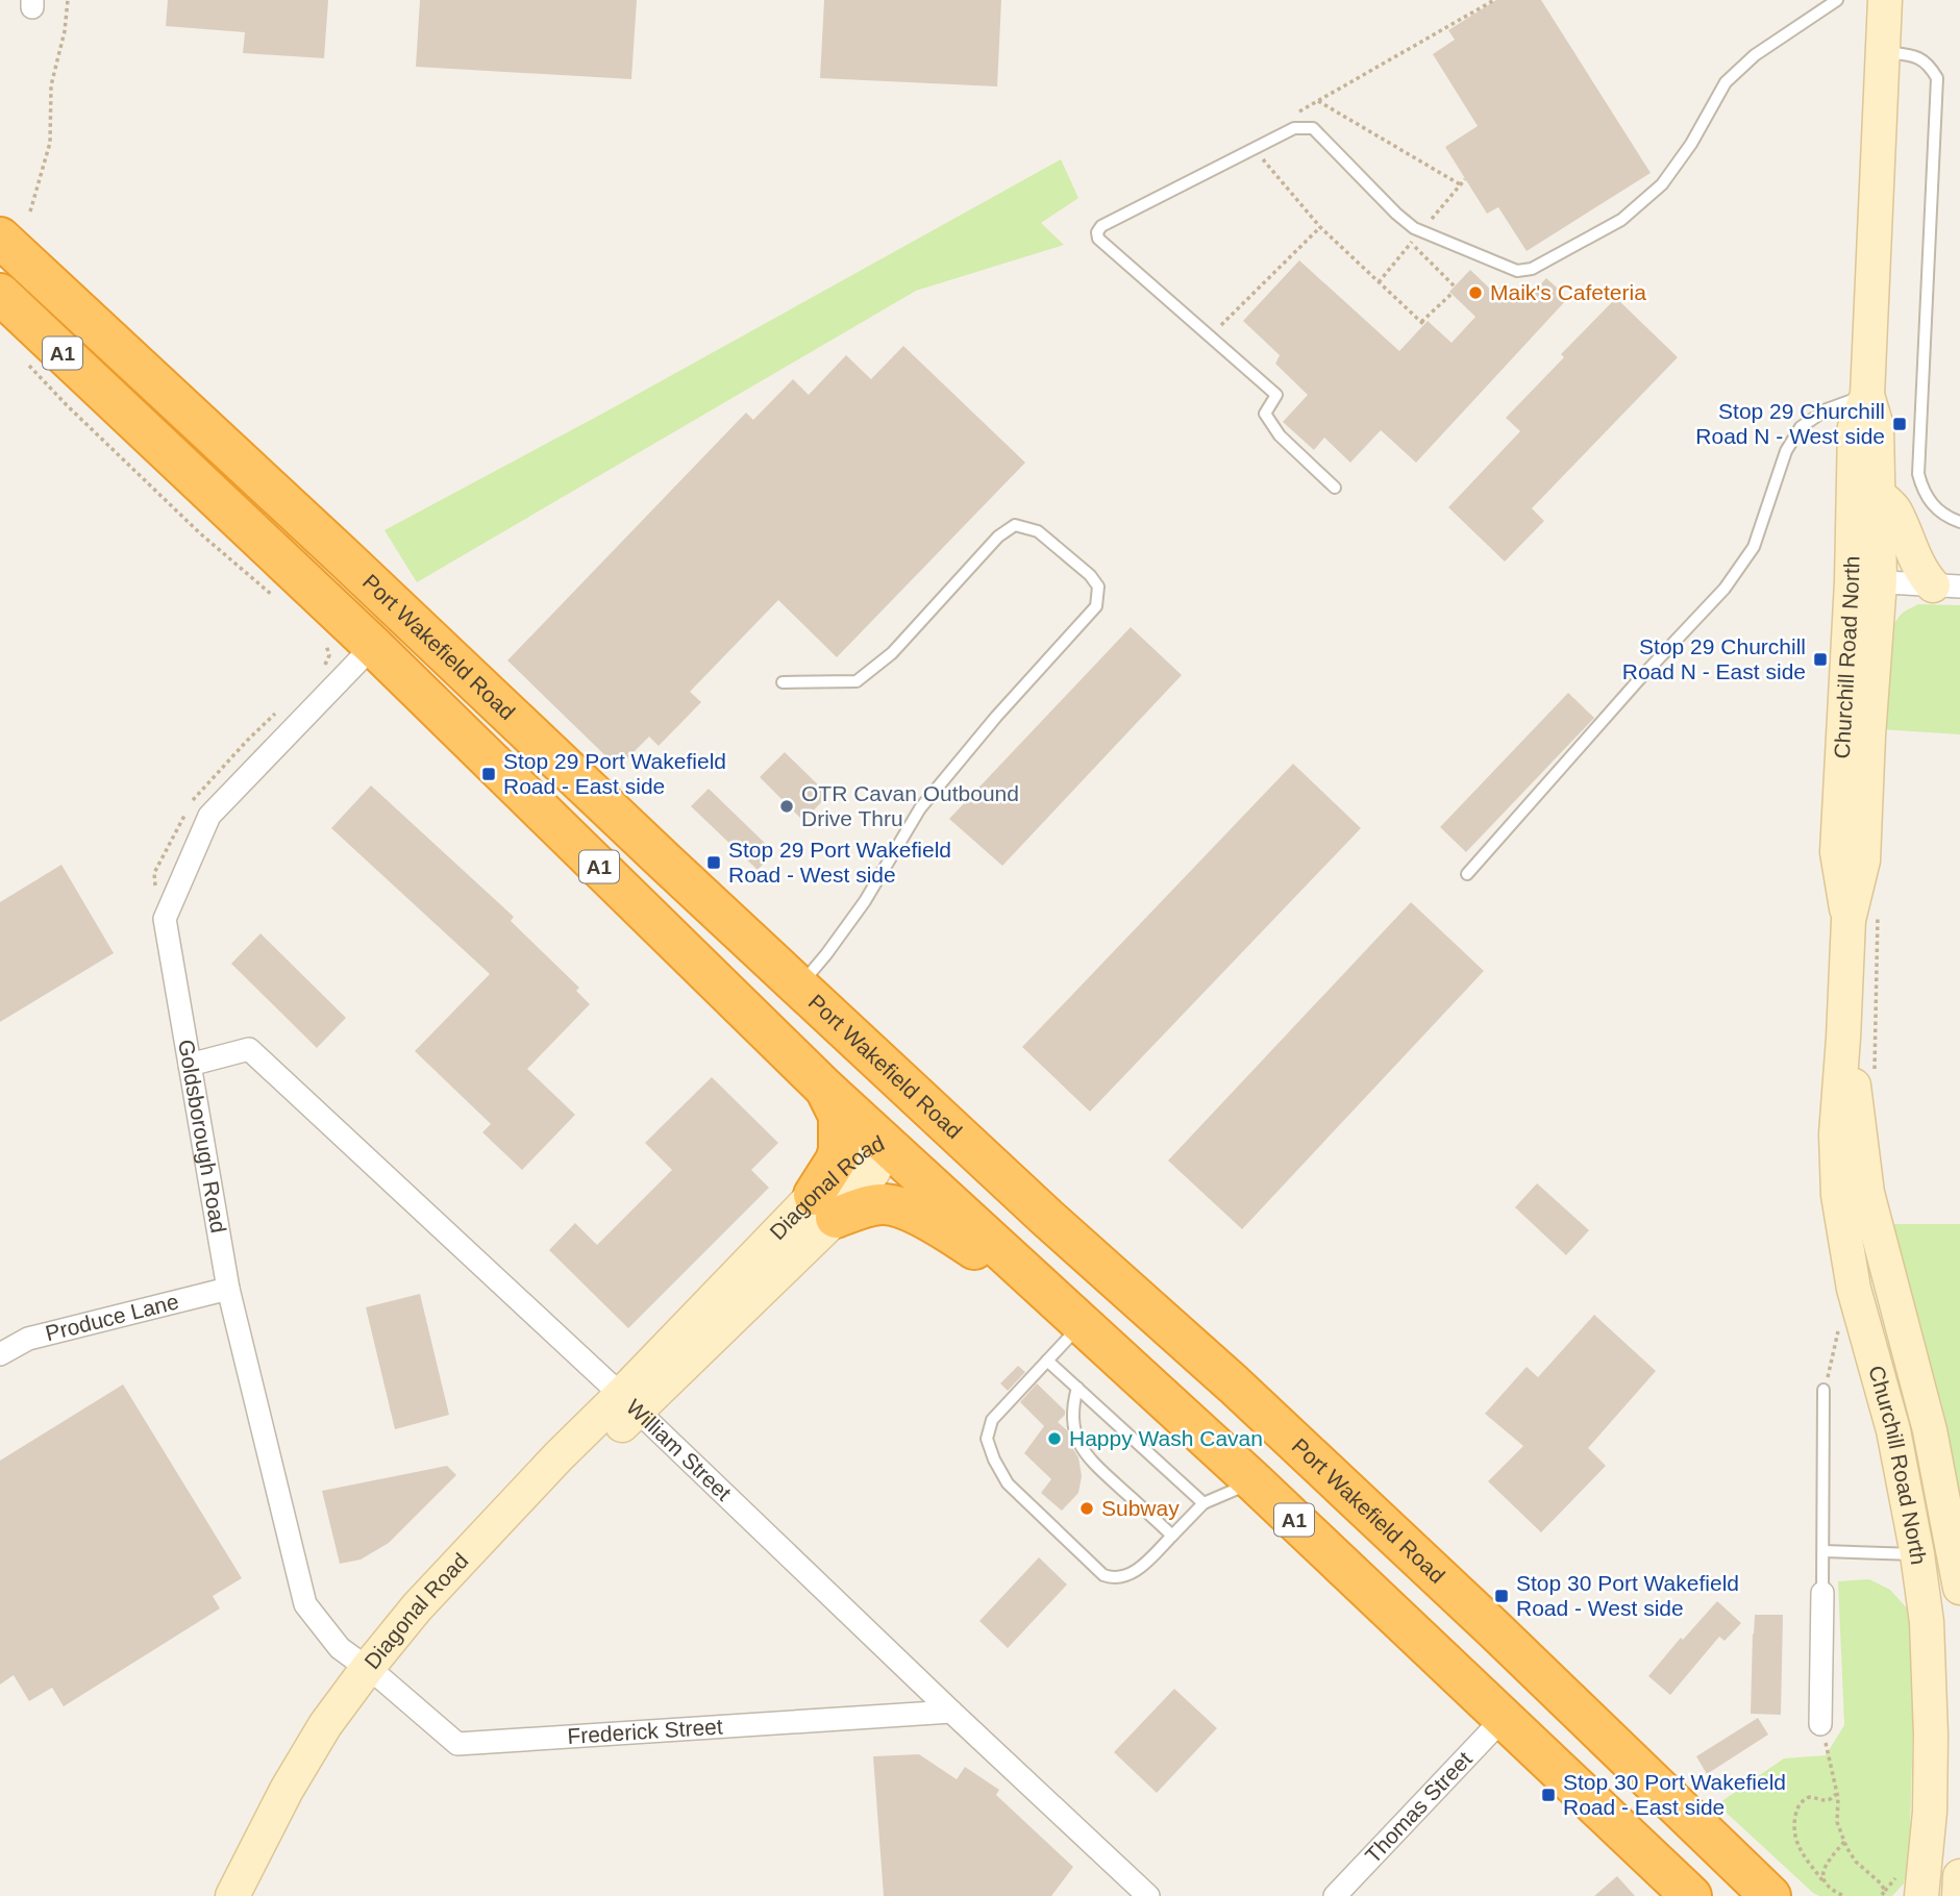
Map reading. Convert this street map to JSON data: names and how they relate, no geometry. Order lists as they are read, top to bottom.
{
  "streets": {
    "highway": ["A1", "Port Wakefield Road"],
    "street": [
      "Churchill Road North",
      "Goldsborough Road",
      "Diagonal Road",
      "Produce Lane",
      "William Street",
      "Frederick Street",
      "Thomas Street"
    ]
  },
  "crossings": [
    ["Port Wakefield Road", "Diagonal Road"],
    ["Port Wakefield Road", "Thomas Street"],
    ["Goldsborough Road", "Diagonal Road"],
    ["Goldsborough Road", "Produce Lane"],
    ["Goldsborough Road", "William Street"],
    ["Goldsborough Road", "Frederick Street"],
    ["Diagonal Road", "William Street"],
    ["Diagonal Road", "Frederick Street"],
    ["William Street", "Frederick Street"]
  ],
  "places": {
    "other": [
      "Maik's Cafeteria",
      "OTR Cavan Outbound Drive Thru",
      "Happy Wash Cavan",
      "Subway"
    ],
    "transit": [
      "Stop 29 Churchill Road N - West side",
      "Stop 29 Churchill Road N - East side",
      "Stop 29 Port Wakefield Road - East side",
      "Stop 29 Port Wakefield Road - West side",
      "Stop 30 Port Wakefield Road - West side",
      "Stop 30 Port Wakefield Road - East side"
    ]
  }
}
